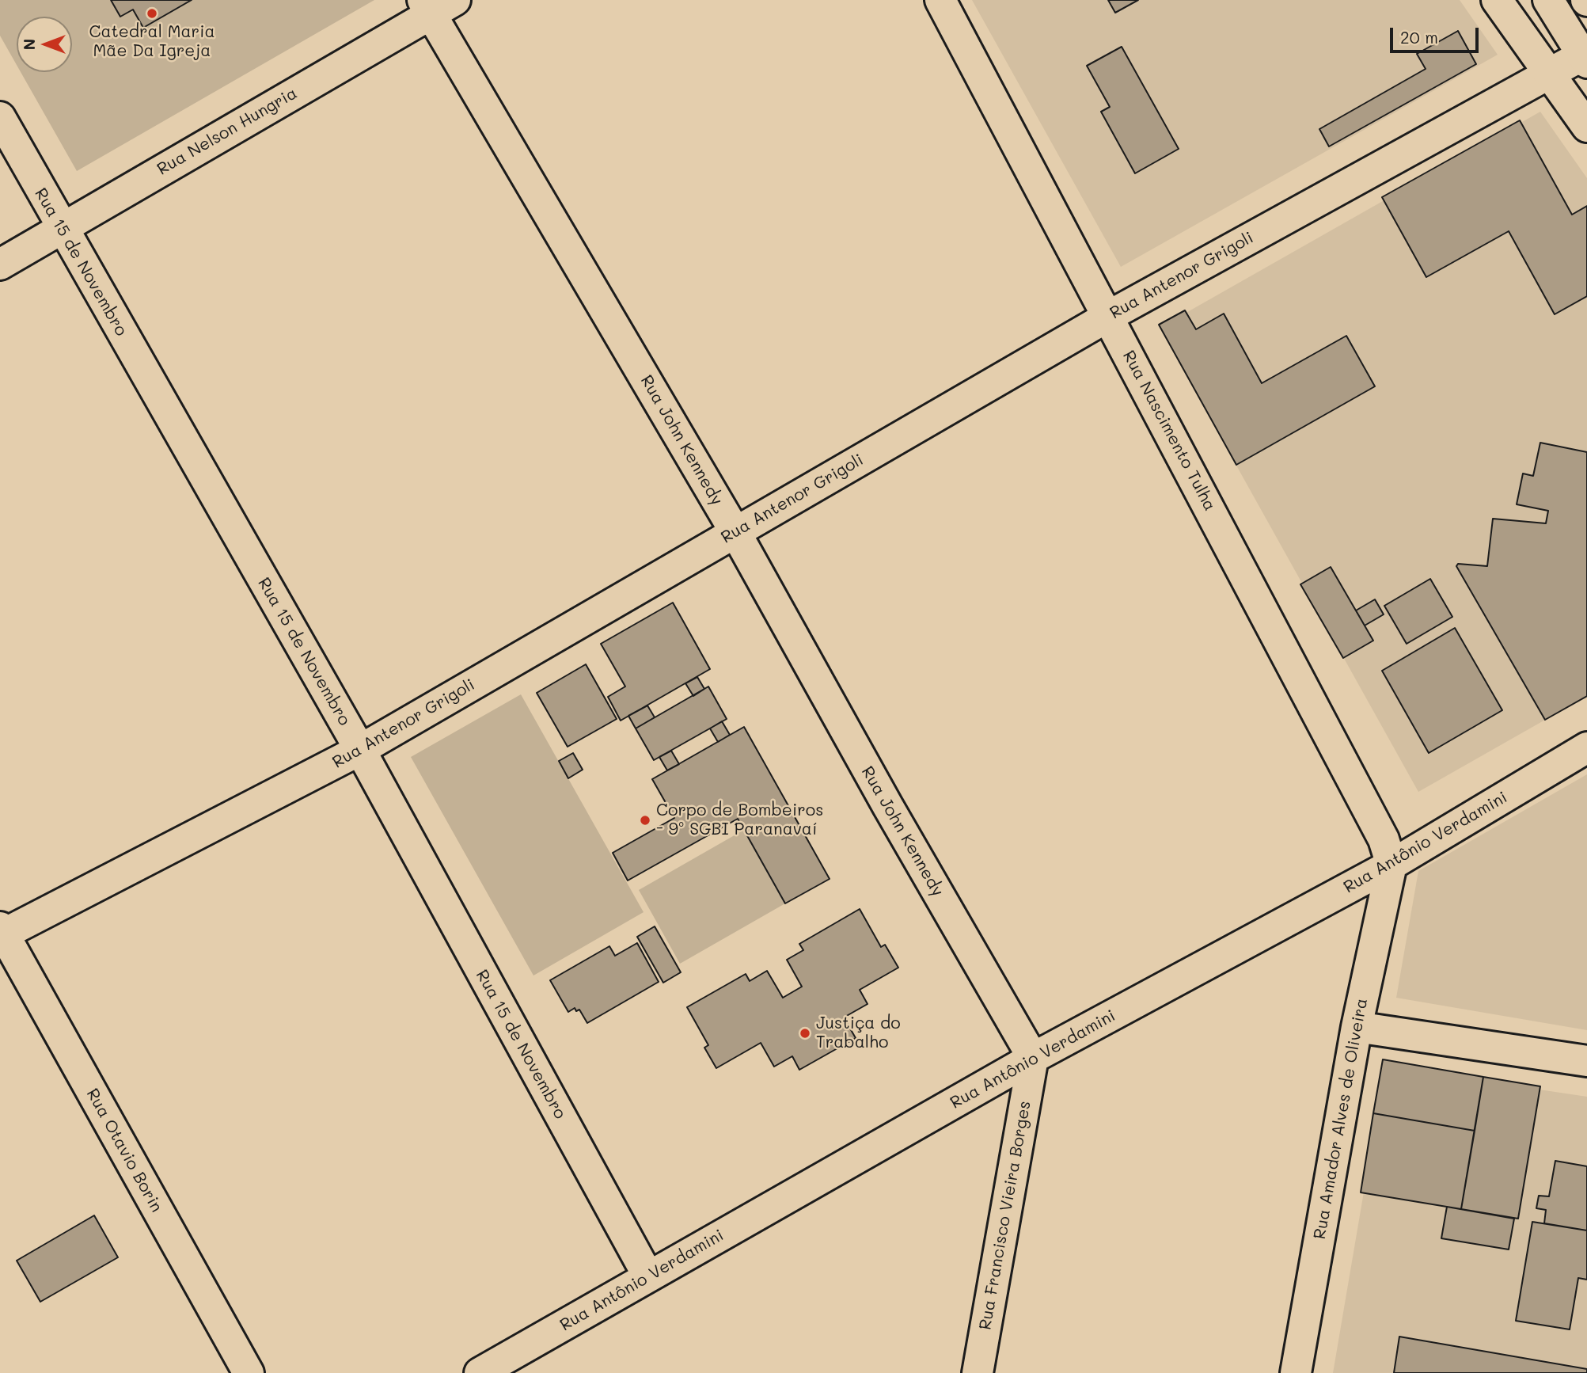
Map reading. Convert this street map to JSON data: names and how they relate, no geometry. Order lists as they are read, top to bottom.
{
  "streets": {
    "street": [
      "Rua Nelson Hungria",
      "Rua 15 de Novembro",
      "Rua Antenor Grigoli",
      "Rua Nascimento Tulha",
      "Rua John Kennedy",
      "Rua Antônio Verdamini",
      "Rua Amador Alves de Oliveira",
      "Rua Otavio Borin",
      "Rua Francisco Vieira Borges"
    ]
  },
  "crossings": [
    ["Rua Nelson Hungria", "Rua 15 de Novembro"],
    ["Rua Nelson Hungria", "Rua John Kennedy"],
    ["Rua 15 de Novembro", "Rua Antenor Grigoli"],
    ["Rua 15 de Novembro", "Rua Antônio Verdamini"],
    ["Rua Antenor Grigoli", "Rua Nascimento Tulha"],
    ["Rua Antenor Grigoli", "Rua John Kennedy"],
    ["Rua Antenor Grigoli", "Rua Otavio Borin"],
    ["Rua Nascimento Tulha", "Rua Antônio Verdamini"],
    ["Rua Nascimento Tulha", "Rua Amador Alves de Oliveira"],
    ["Rua John Kennedy", "Rua Antônio Verdamini"],
    ["Rua John Kennedy", "Rua Francisco Vieira Borges"],
    ["Rua Antônio Verdamini", "Rua Amador Alves de Oliveira"],
    ["Rua Antônio Verdamini", "Rua Francisco Vieira Borges"]
  ],
  "places": ["Catedral Maria Mãe Da Igreja", "Corpo de Bombeiros - 9º SGBI Paranavaí", "Justiça do Trabalho"],
  "scale_bar": "20 m",
  "north": "left"
}
